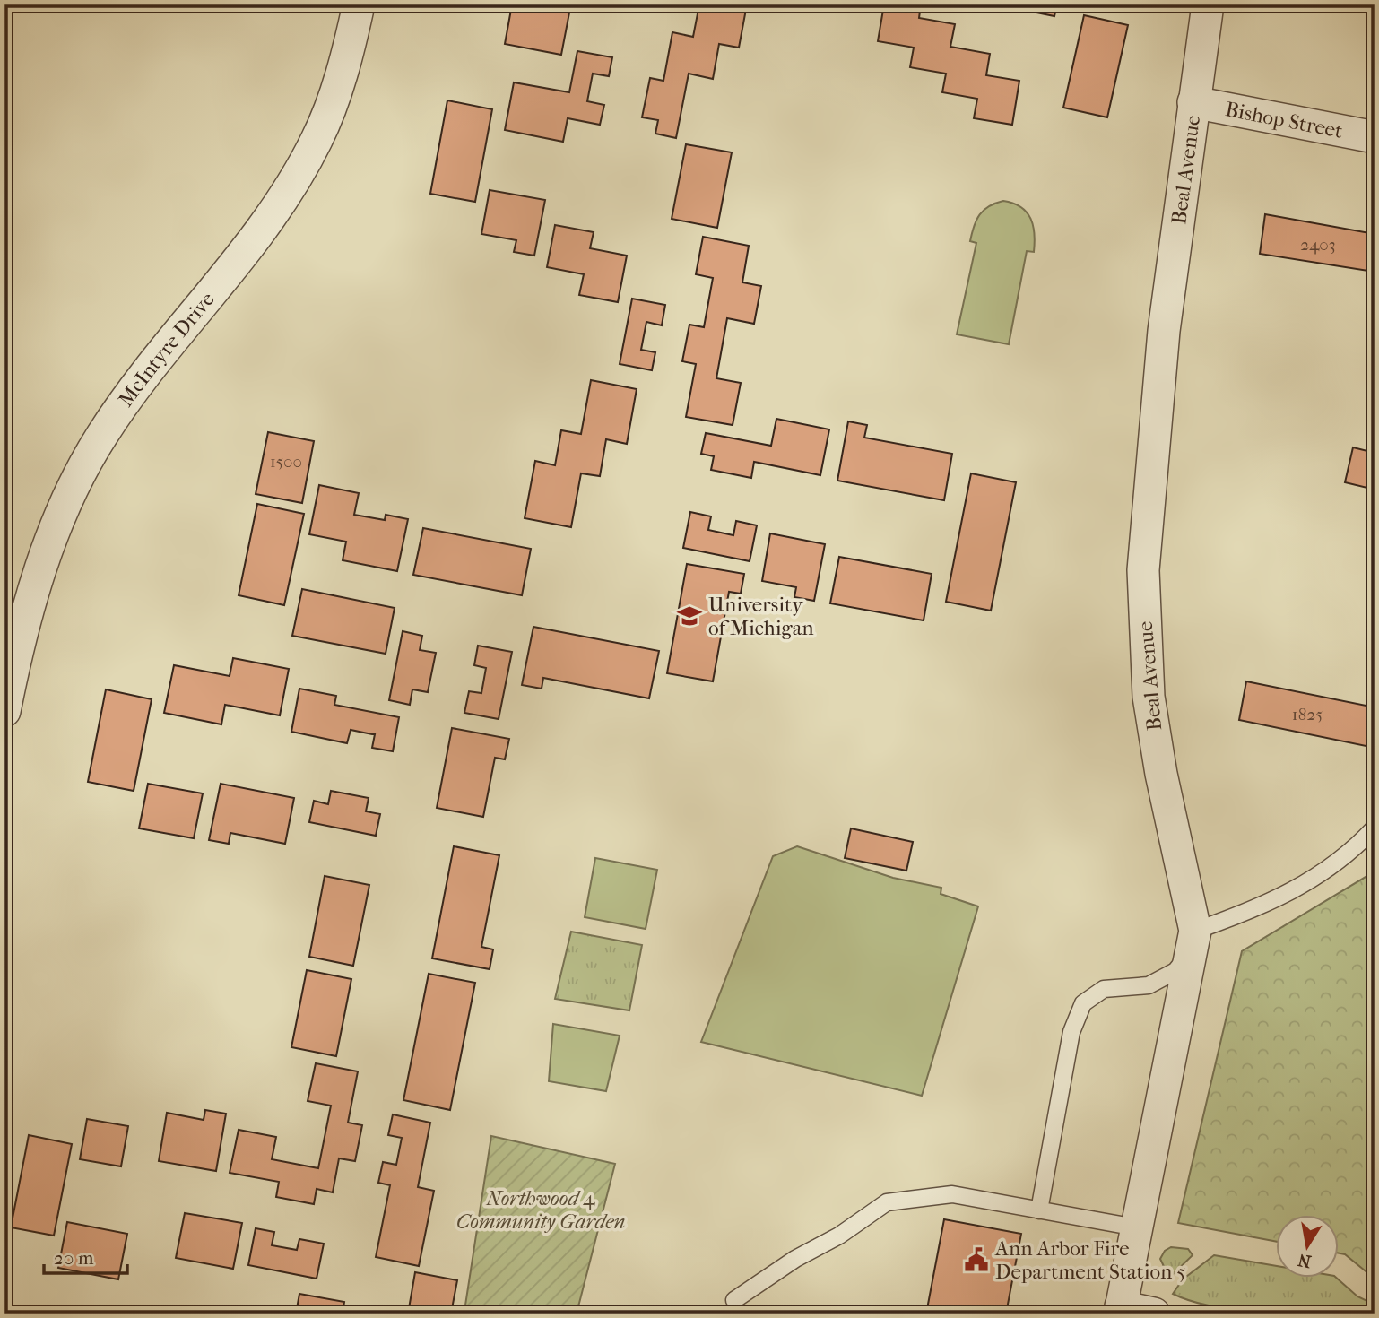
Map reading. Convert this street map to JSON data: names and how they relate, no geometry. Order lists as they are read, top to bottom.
{
  "streets": {
    "street": ["Bishop Street", "Beal Avenue", "McIntyre Drive"]
  },
  "crossings": [
    ["Bishop Street", "Beal Avenue"]
  ],
  "parks": ["Northwood 4 Community Garden"],
  "places": {
    "school or university": ["University of Michigan"],
    "public building": ["Ann Arbor Fire Department Station 5"]
  },
  "house_numbers": ["2403", "1500", "1825"],
  "scale_bar": "20 m",
  "north": "bottom"
}
